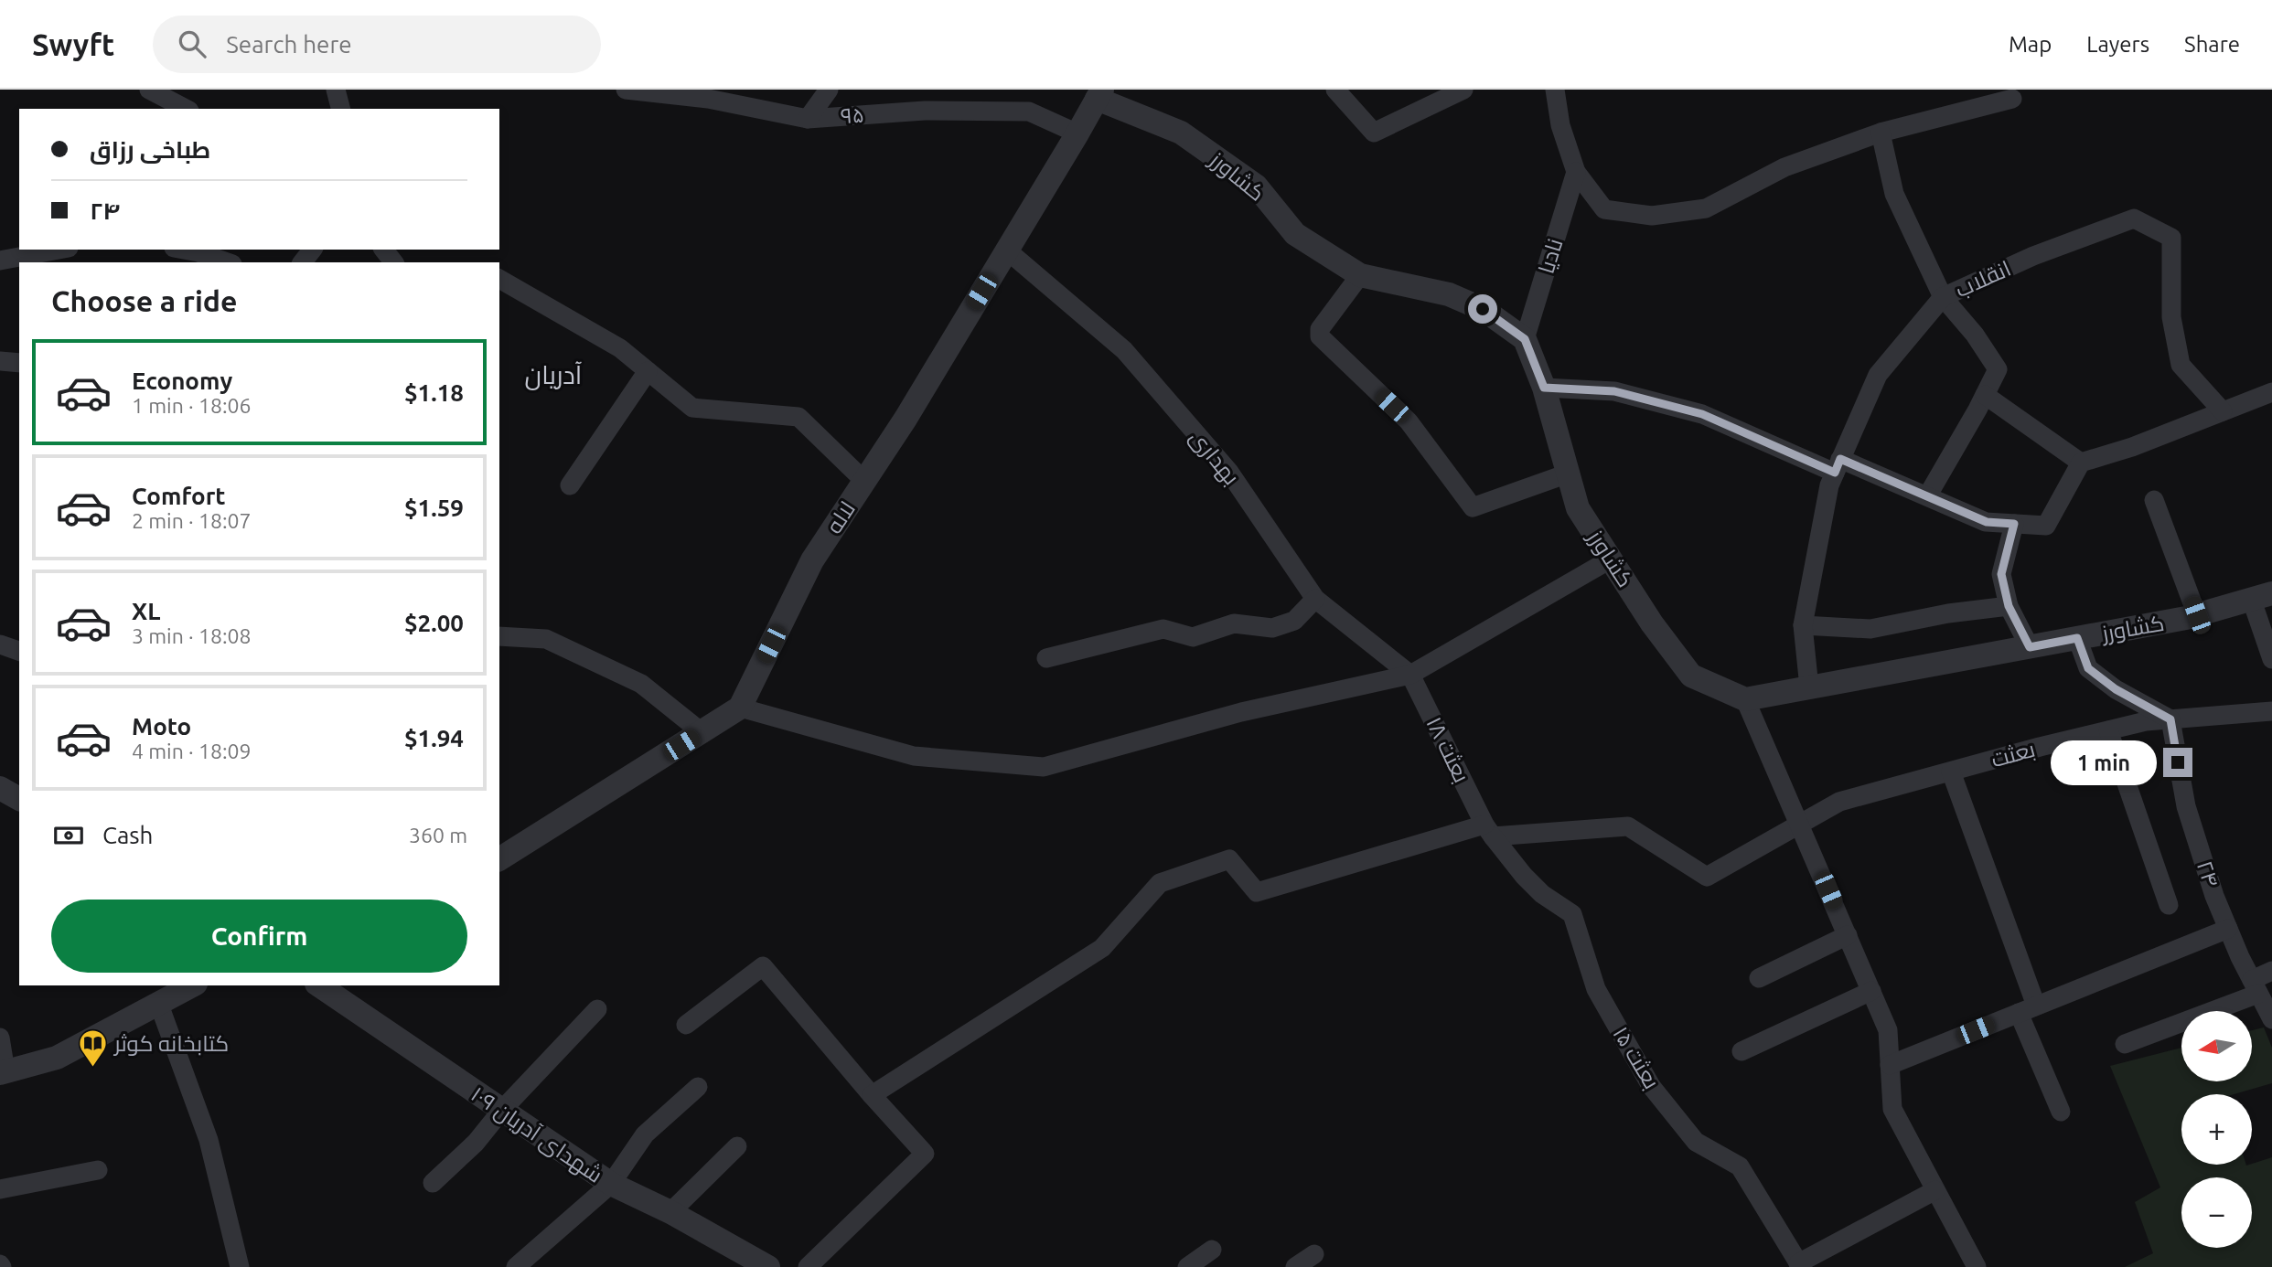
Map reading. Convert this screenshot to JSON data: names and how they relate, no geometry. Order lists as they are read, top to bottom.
{
  "streets": {
    "street": [
      "۹۵",
      "کشاورز",
      "نادیا",
      "انقلاب",
      "بهداری",
      "لاله",
      "بعثت ۱۸",
      "بعثت",
      "۲۴",
      "بعثت ۱۵",
      "شهدای آدریان ۱۰۹"
    ]
  },
  "crossings": [
    ["۹۵", "لاله"],
    ["کشاورز", "نادیا"],
    ["کشاورز", "انقلاب"],
    ["کشاورز", "لاله"],
    ["بهداری", "لاله"],
    ["بهداری", "بعثت ۱۸"],
    ["بعثت ۱۸", "بعثت"],
    ["بعثت ۱۸", "بعثت ۱۵"],
    ["بعثت", "۲۴"],
    ["بعثت", "بعثت ۱۵"]
  ],
  "districts": ["آدریان"],
  "places": {
    "library": ["کتابخانه کوثر"]
  },
  "north": "left",
  "page": {
    "header": "Swyft",
    "search": "Search here",
    "nav": ["Map", "Layers", "Share"],
    "banner": ["طباخی رزاق", "۲۴"],
    "heading": "Choose a ride",
    "list": [
      {
        "name": "Economy",
        "note": "1 min · 18:06",
        "value": "$1.18"
      },
      {
        "name": "Comfort",
        "note": "2 min · 18:07",
        "value": "$1.59"
      },
      {
        "name": "XL",
        "note": "3 min · 18:08",
        "value": "$2.00"
      },
      {
        "name": "Moto",
        "note": "4 min · 18:09",
        "value": "$1.94"
      }
    ],
    "bubble": "1 min",
    "pay": ["Cash", "360 m"],
    "buttons": "Confirm",
    "map_buttons": ["+", "−"]
  }
}
